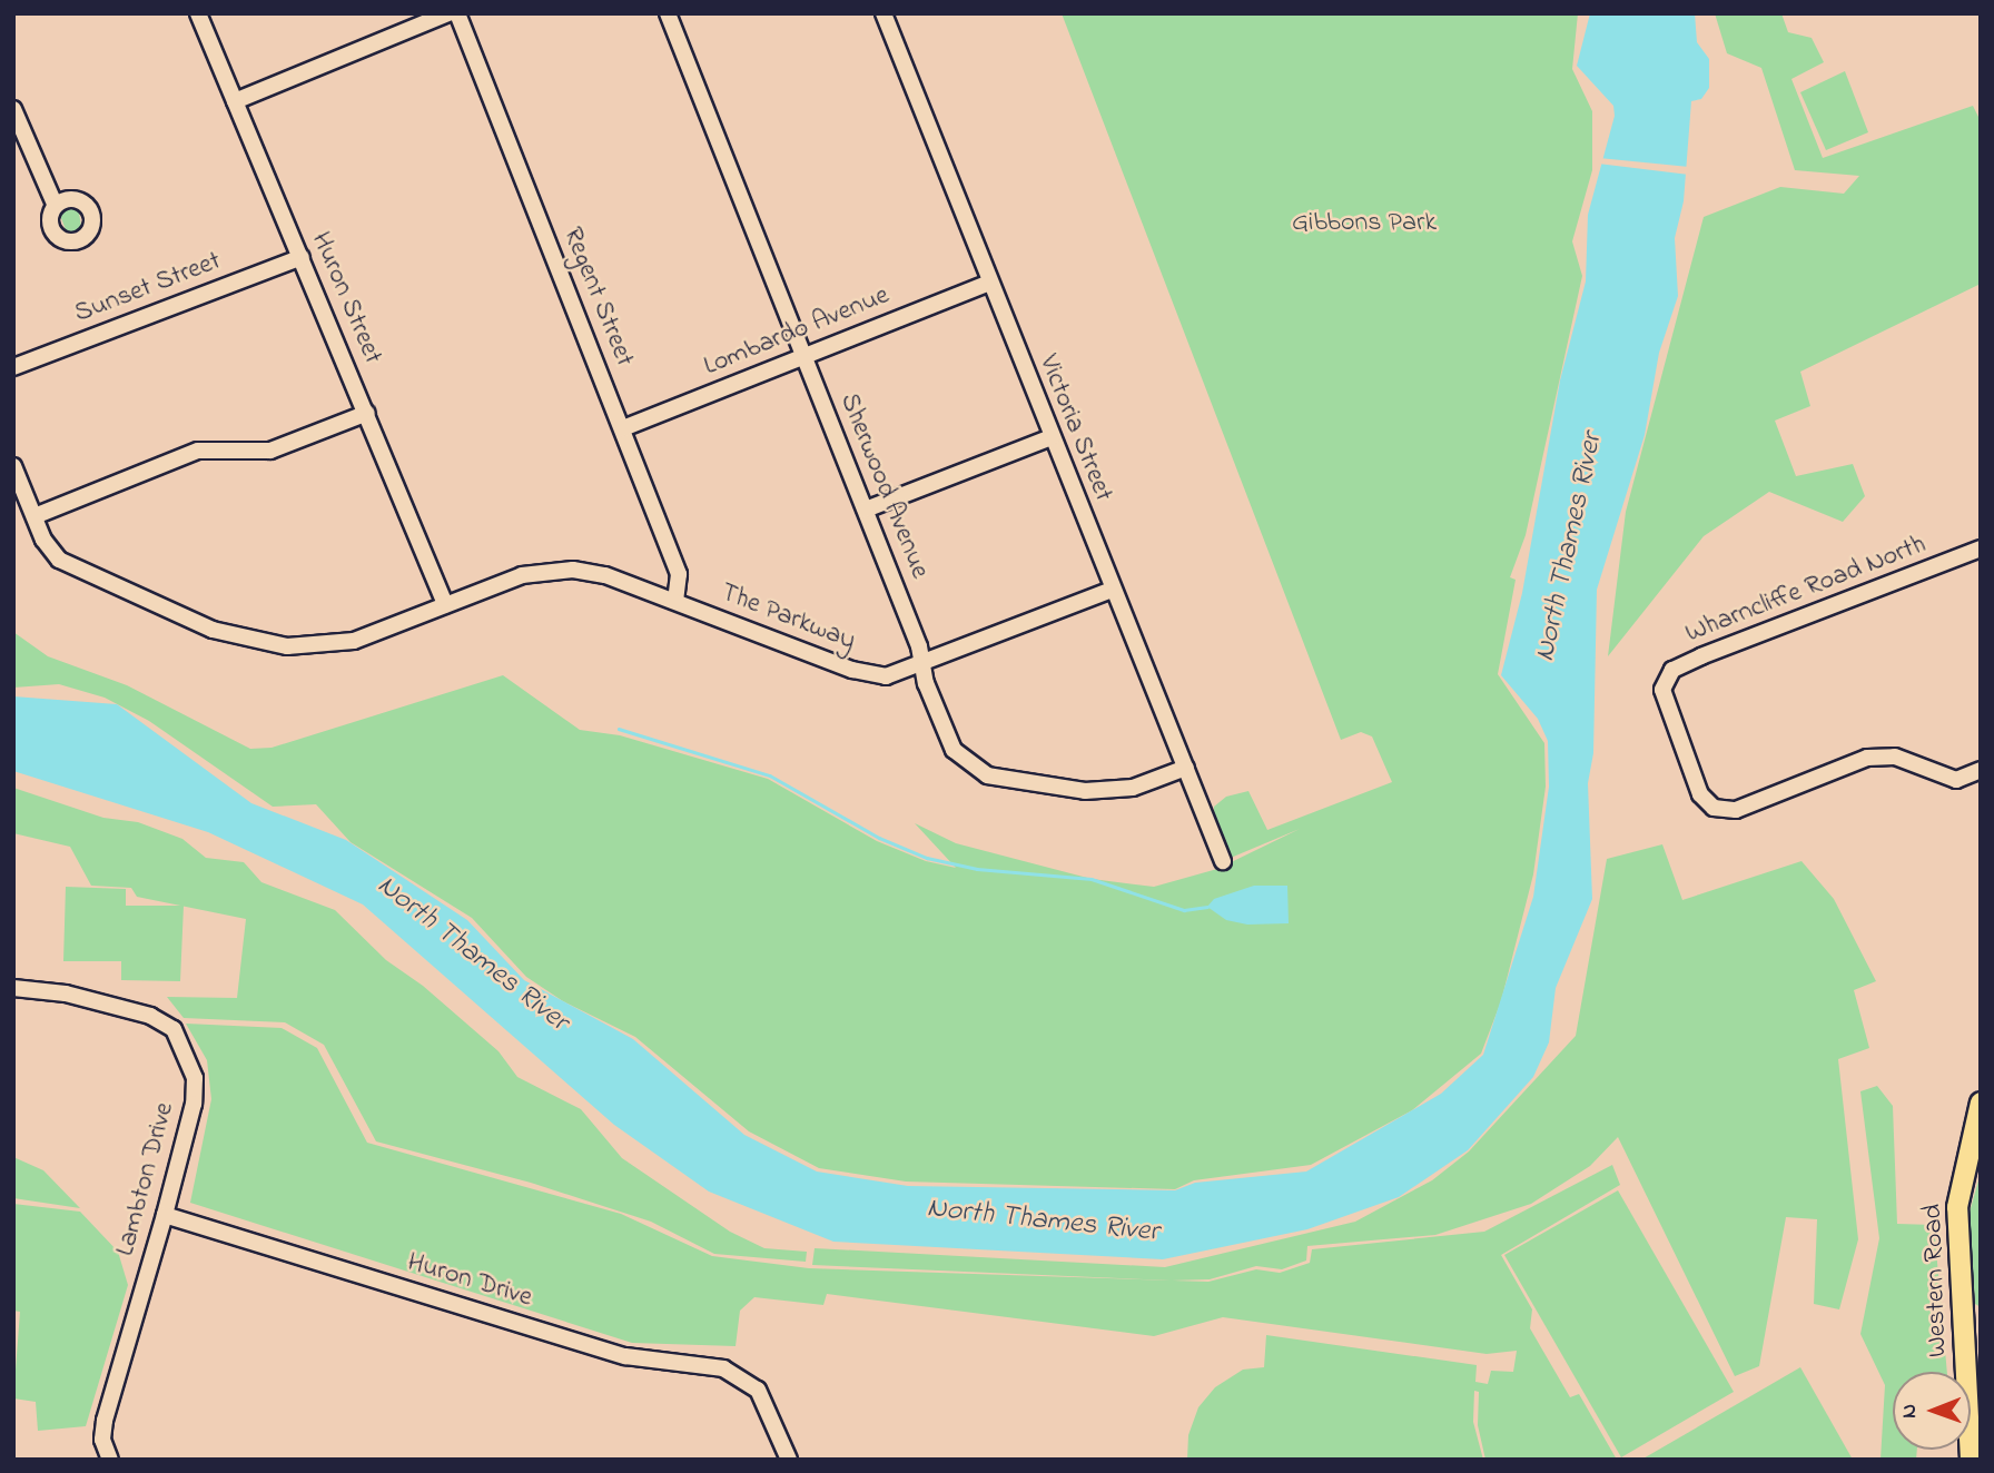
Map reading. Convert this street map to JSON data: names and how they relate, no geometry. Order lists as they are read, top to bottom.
{
  "streets": {
    "main road": ["Western Road"],
    "street": [
      "Sunset Street",
      "Regent Street",
      "Huron Street",
      "Lombardo Avenue",
      "Victoria Street",
      "Sherwood Avenue",
      "Wharncliffe Road North",
      "The Parkway",
      "Lambton Drive",
      "Huron Drive"
    ]
  },
  "crossings": [
    ["Sunset Street", "Huron Street"],
    ["Regent Street", "Lombardo Avenue"],
    ["Regent Street", "The Parkway"],
    ["Huron Street", "The Parkway"],
    ["Lombardo Avenue", "Victoria Street"],
    ["Lombardo Avenue", "Sherwood Avenue"],
    ["Victoria Street", "Sherwood Avenue"],
    ["Victoria Street", "The Parkway"],
    ["Sherwood Avenue", "The Parkway"],
    ["Lambton Drive", "Huron Drive"]
  ],
  "water": ["North Thames River"],
  "parks": ["Gibbons Park"],
  "north": "left"
}
